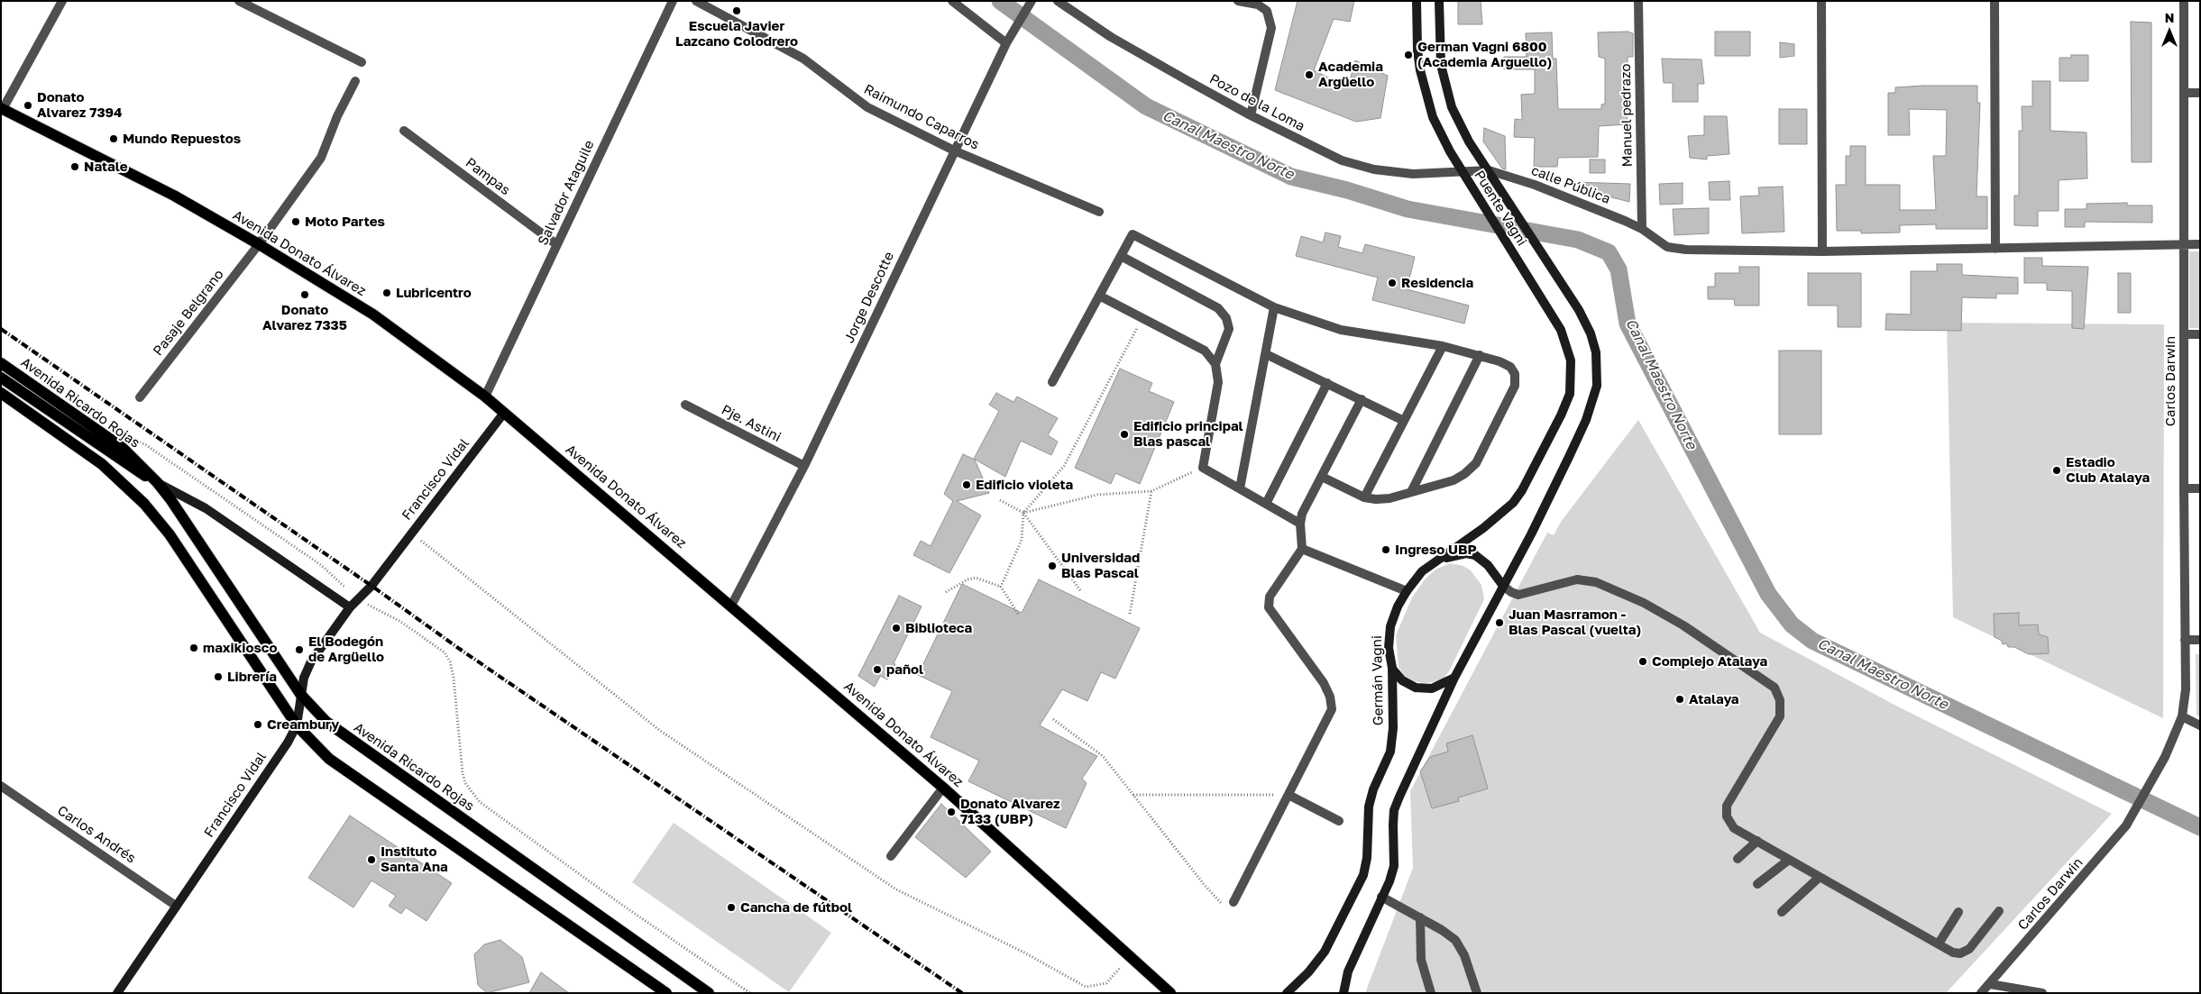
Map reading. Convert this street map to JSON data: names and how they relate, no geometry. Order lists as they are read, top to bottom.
{
  "streets": {
    "main road": [
      "Puente Vagni",
      "Avenida Donato Álvarez",
      "Avenida Ricardo Rojas",
      "Francisco Vidal",
      "Germán Vagni"
    ],
    "street": [
      "Pozo de la Loma",
      "Manuel pedrazo",
      "Raimundo Caparros",
      "Pampas",
      "calle Pública",
      "Salvador Ataguile",
      "Jorge Descotte",
      "Pasaje Belgrano",
      "Carlos Darwin",
      "Pje. Astini",
      "Carlos Andrés"
    ]
  },
  "crossings": [
    ["Pozo de la Loma", "calle Pública"],
    ["Pozo de la Loma", "Puente Vagni"],
    ["Manuel pedrazo", "calle Pública"],
    ["Raimundo Caparros", "Jorge Descotte"],
    ["Pampas", "Salvador Ataguile"],
    ["calle Pública", "Puente Vagni"],
    ["calle Pública", "Carlos Darwin"],
    ["Salvador Ataguile", "Avenida Donato Álvarez"],
    ["Puente Vagni", "Germán Vagni"],
    ["Avenida Donato Álvarez", "Jorge Descotte"],
    ["Avenida Donato Álvarez", "Pasaje Belgrano"],
    ["Avenida Donato Álvarez", "Francisco Vidal"],
    ["Jorge Descotte", "Pje. Astini"],
    ["Avenida Ricardo Rojas", "Francisco Vidal"],
    ["Francisco Vidal", "Carlos Andrés"]
  ],
  "water": ["Canal Maestro Norte"],
  "places": [
    "Escuela Javier Lazcano Colodrero",
    "German Vagni 6800 (Academia Arguello)",
    "Academia Argüello",
    "Donato Alvarez 7394",
    "Mundo Repuestos",
    "Natale",
    "Moto Partes",
    "Residencia",
    "Lubricentro",
    "Donato Alvarez 7335",
    "Edificio principal Blas pascal",
    "Estadio Club Atalaya",
    "Edificio violeta",
    "Ingreso UBP",
    "Universidad Blas Pascal",
    "Juan Masrramon - Blas Pascal (vuelta)",
    "Biblioteca",
    "maxikiosco",
    "El Bodegón de Argüello",
    "Complejo Atalaya",
    "pañol",
    "Librería",
    "Atalaya",
    "Creambury",
    "Donato Alvarez 7133 (UBP)",
    "Instituto Santa Ana",
    "Cancha de fútbol"
  ],
  "north": "top"
}
